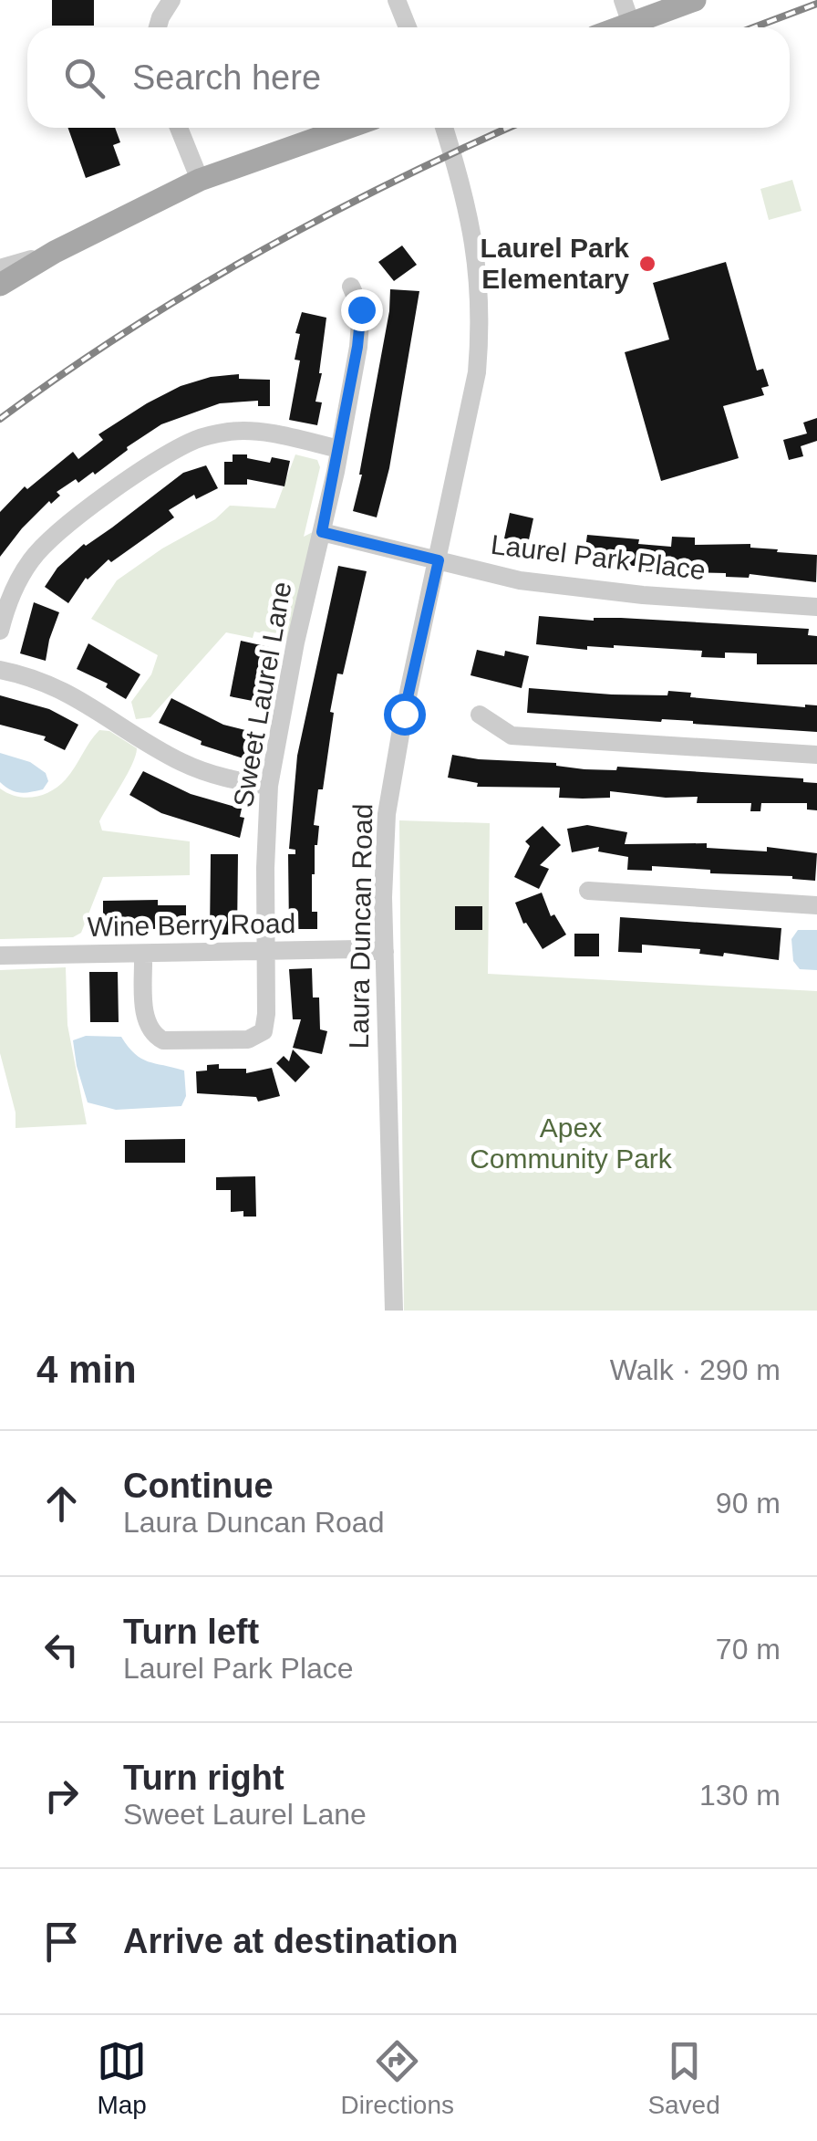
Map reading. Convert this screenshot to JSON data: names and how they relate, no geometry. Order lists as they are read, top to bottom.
{
  "streets": {
    "street": [
      "Laurel Park Place",
      "Sweet Laurel Lane",
      "Wine Berry Road",
      "Laura Duncan Road"
    ]
  },
  "crossings": [
    ["Laurel Park Place", "Sweet Laurel Lane"],
    ["Laurel Park Place", "Laura Duncan Road"],
    ["Sweet Laurel Lane", "Wine Berry Road"],
    ["Wine Berry Road", "Laura Duncan Road"]
  ],
  "parks": ["Apex Community Park"],
  "places": ["Laurel Park Elementary"],
  "page": {
    "search": "Search here",
    "heading": ["4 min", "Walk · 290 m"],
    "list": [
      ["Continue", "Laura Duncan Road", "90 m"],
      ["Turn left", "Laurel Park Place", "70 m"],
      ["Turn right", "Sweet Laurel Lane", "130 m"],
      "Arrive at destination"
    ],
    "nav": ["Map", "Directions", "Saved"]
  }
}
